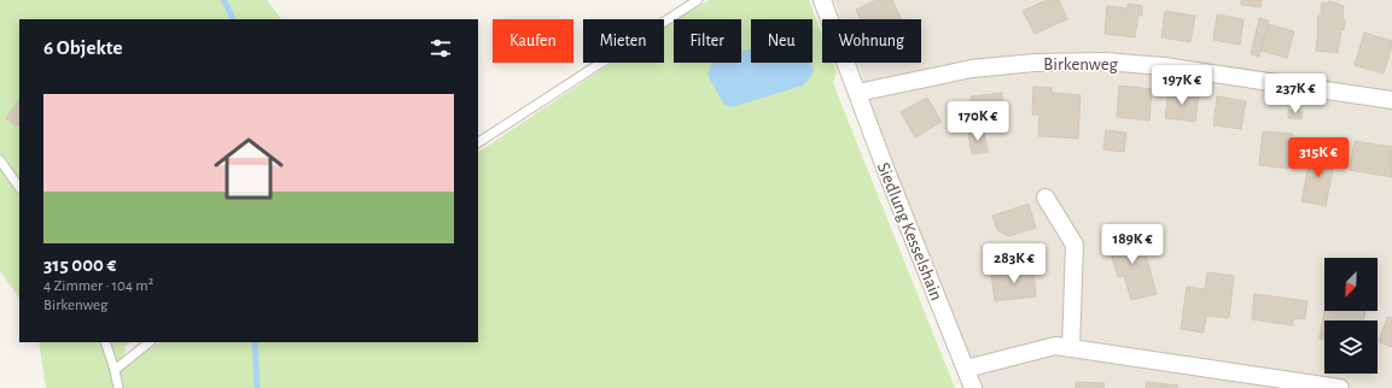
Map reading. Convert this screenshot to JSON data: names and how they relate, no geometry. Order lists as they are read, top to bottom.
{
  "streets": {
    "street": ["Birkenweg", "Siedlung Kesselshain"]
  },
  "crossings": [
    ["Birkenweg", "Siedlung Kesselshain"]
  ],
  "north": "bottom left",
  "page": {
    "chip": [
      "Kaufen",
      "Mieten",
      "Filter",
      "Neu",
      "Wohnung"
    ],
    "heading": "6 Objekte",
    "price": [
      "197K €",
      "237K €",
      "170K €",
      "315K €",
      "189K €",
      "283K €"
    ],
    "list": [
      {
        "name": "315 000 €",
        "note": "4 Zimmer · 104 m² · Birkenweg"
      }
    ]
  }
}
